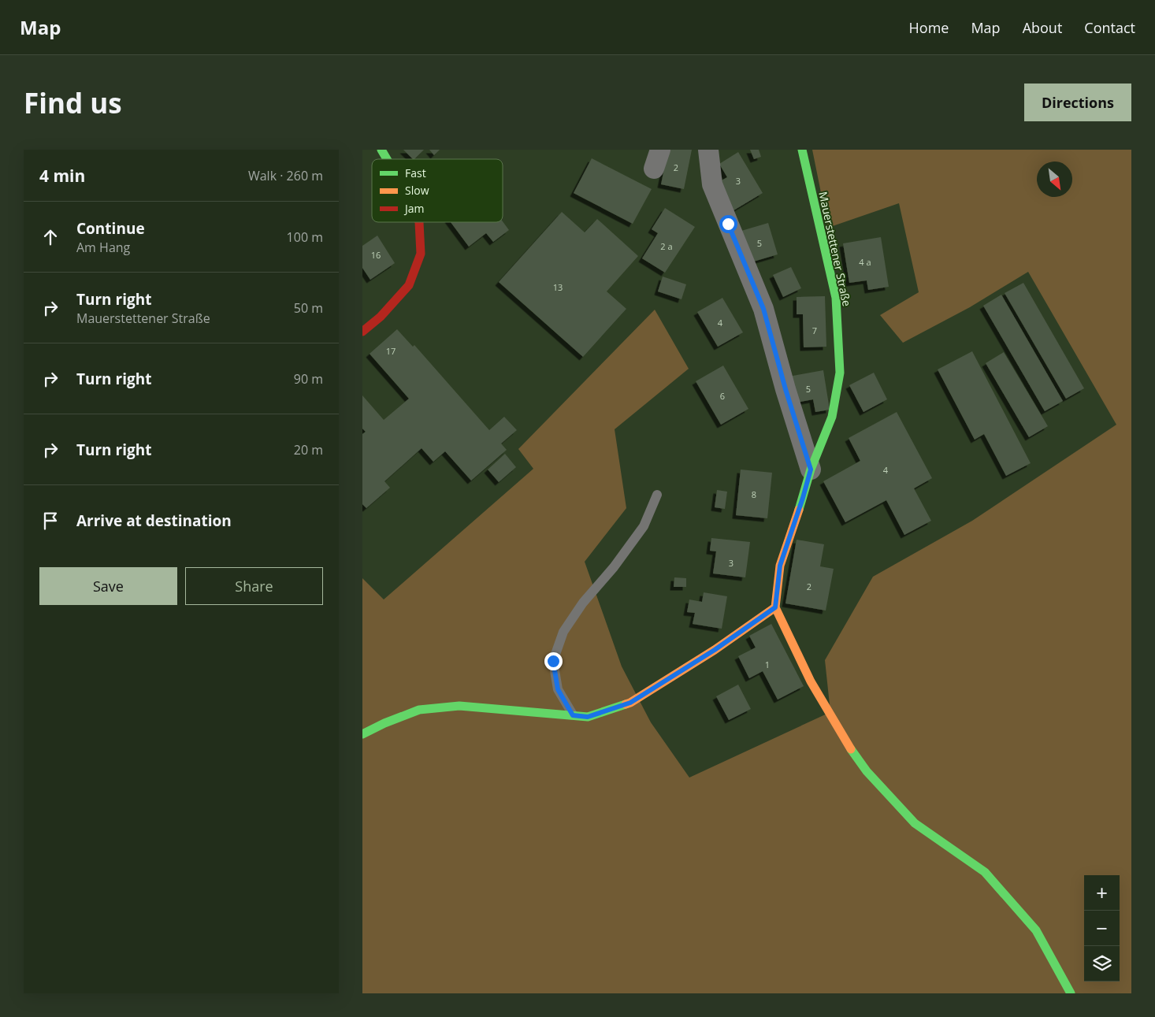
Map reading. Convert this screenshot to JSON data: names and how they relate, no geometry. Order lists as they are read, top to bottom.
{
  "streets": {
    "street": ["Mauerstettener Straße"]
  },
  "house_numbers": [
    "2",
    "3",
    "5",
    "2 a",
    "16",
    "4 a",
    "13",
    "4",
    "7",
    "17",
    "5",
    "6",
    "4",
    "8",
    "3",
    "2",
    "1"
  ],
  "legend": ["Fast", "Slow", "Jam"],
  "north": "bottom right",
  "page": {
    "header": "Map",
    "nav": [
      "Home",
      "Map",
      "About",
      "Contact"
    ],
    "buttons": [
      "Directions",
      ["Save", "Share"]
    ],
    "title": "Find us",
    "heading": ["4 min", "Walk · 260 m"],
    "list": [
      ["Continue", "Am Hang", "100 m"],
      ["Turn right", "Mauerstettener Straße", "50 m"],
      ["Turn right", "90 m"],
      ["Turn right", "20 m"],
      "Arrive at destination"
    ],
    "map_buttons": ["+", "−"]
  }
}
